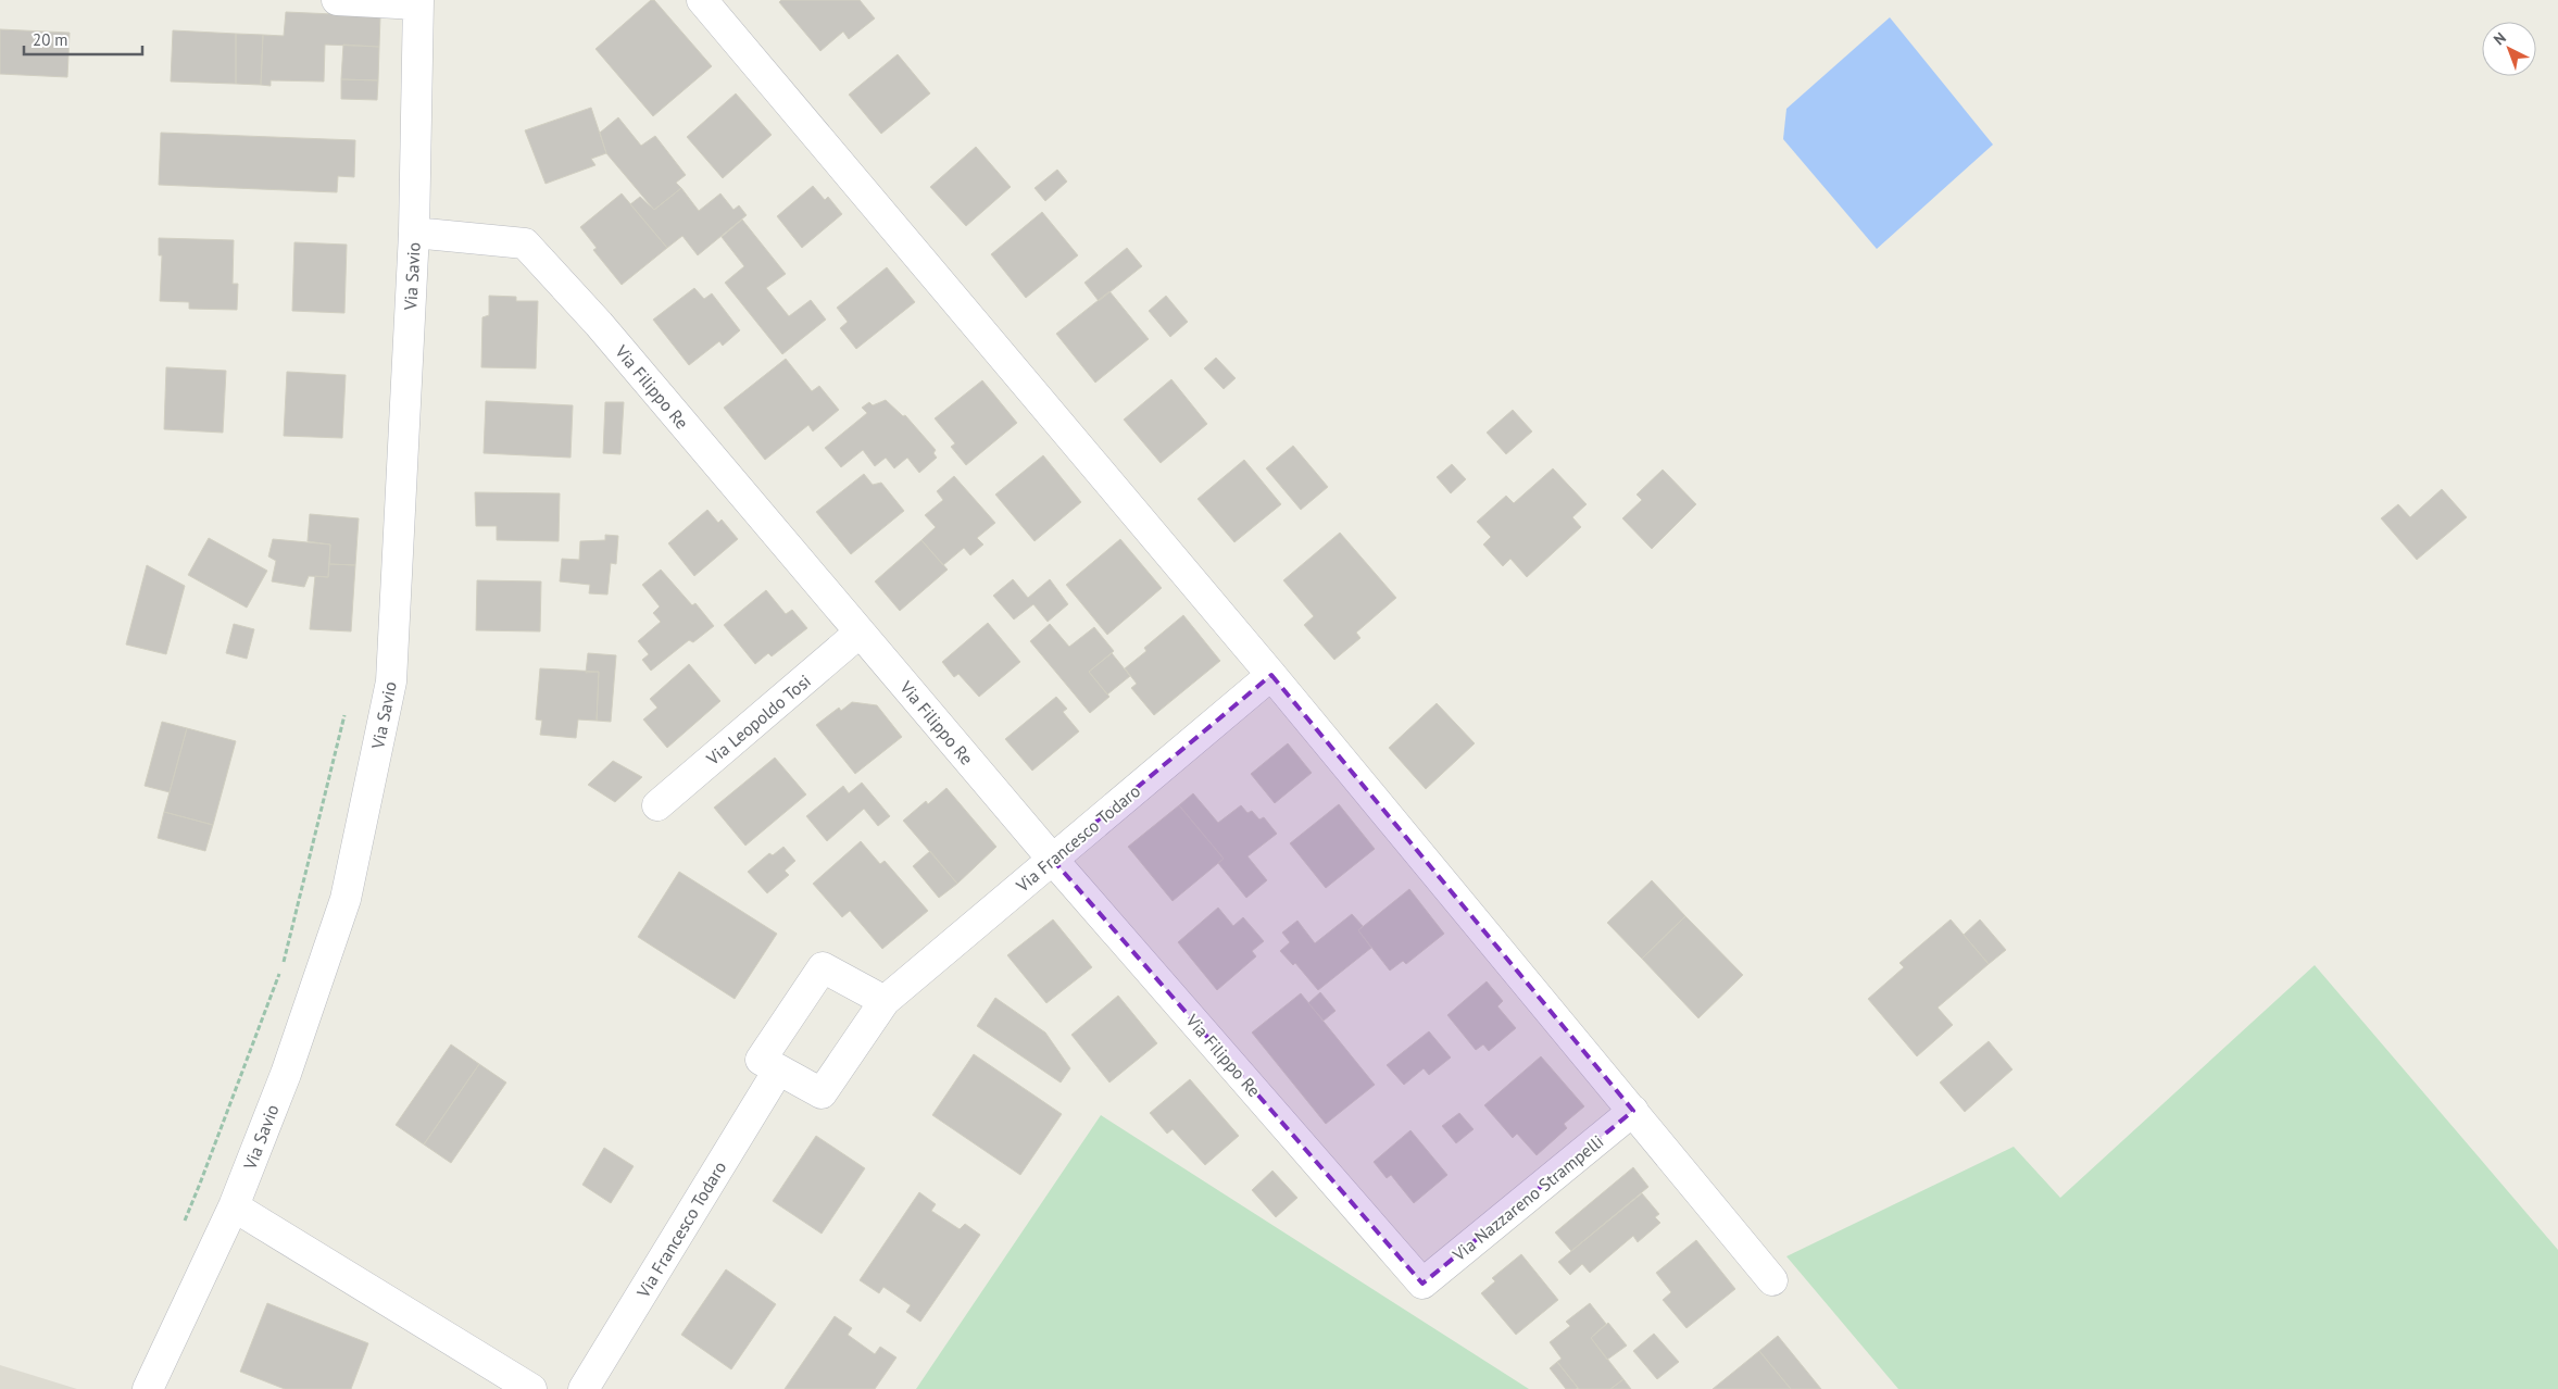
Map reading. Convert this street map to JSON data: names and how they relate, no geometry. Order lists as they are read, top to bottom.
{
  "streets": {
    "street": [
      "Via Savio",
      "Via Filippo Re",
      "Via Leopoldo Tosi",
      "Via Francesco Todaro",
      "Via Nazzareno Strampelli"
    ]
  },
  "crossings": [
    ["Via Savio", "Via Filippo Re"],
    ["Via Filippo Re", "Via Leopoldo Tosi"],
    ["Via Filippo Re", "Via Francesco Todaro"],
    ["Via Filippo Re", "Via Nazzareno Strampelli"]
  ],
  "scale_bar": "20 m",
  "north": "top left"
}
